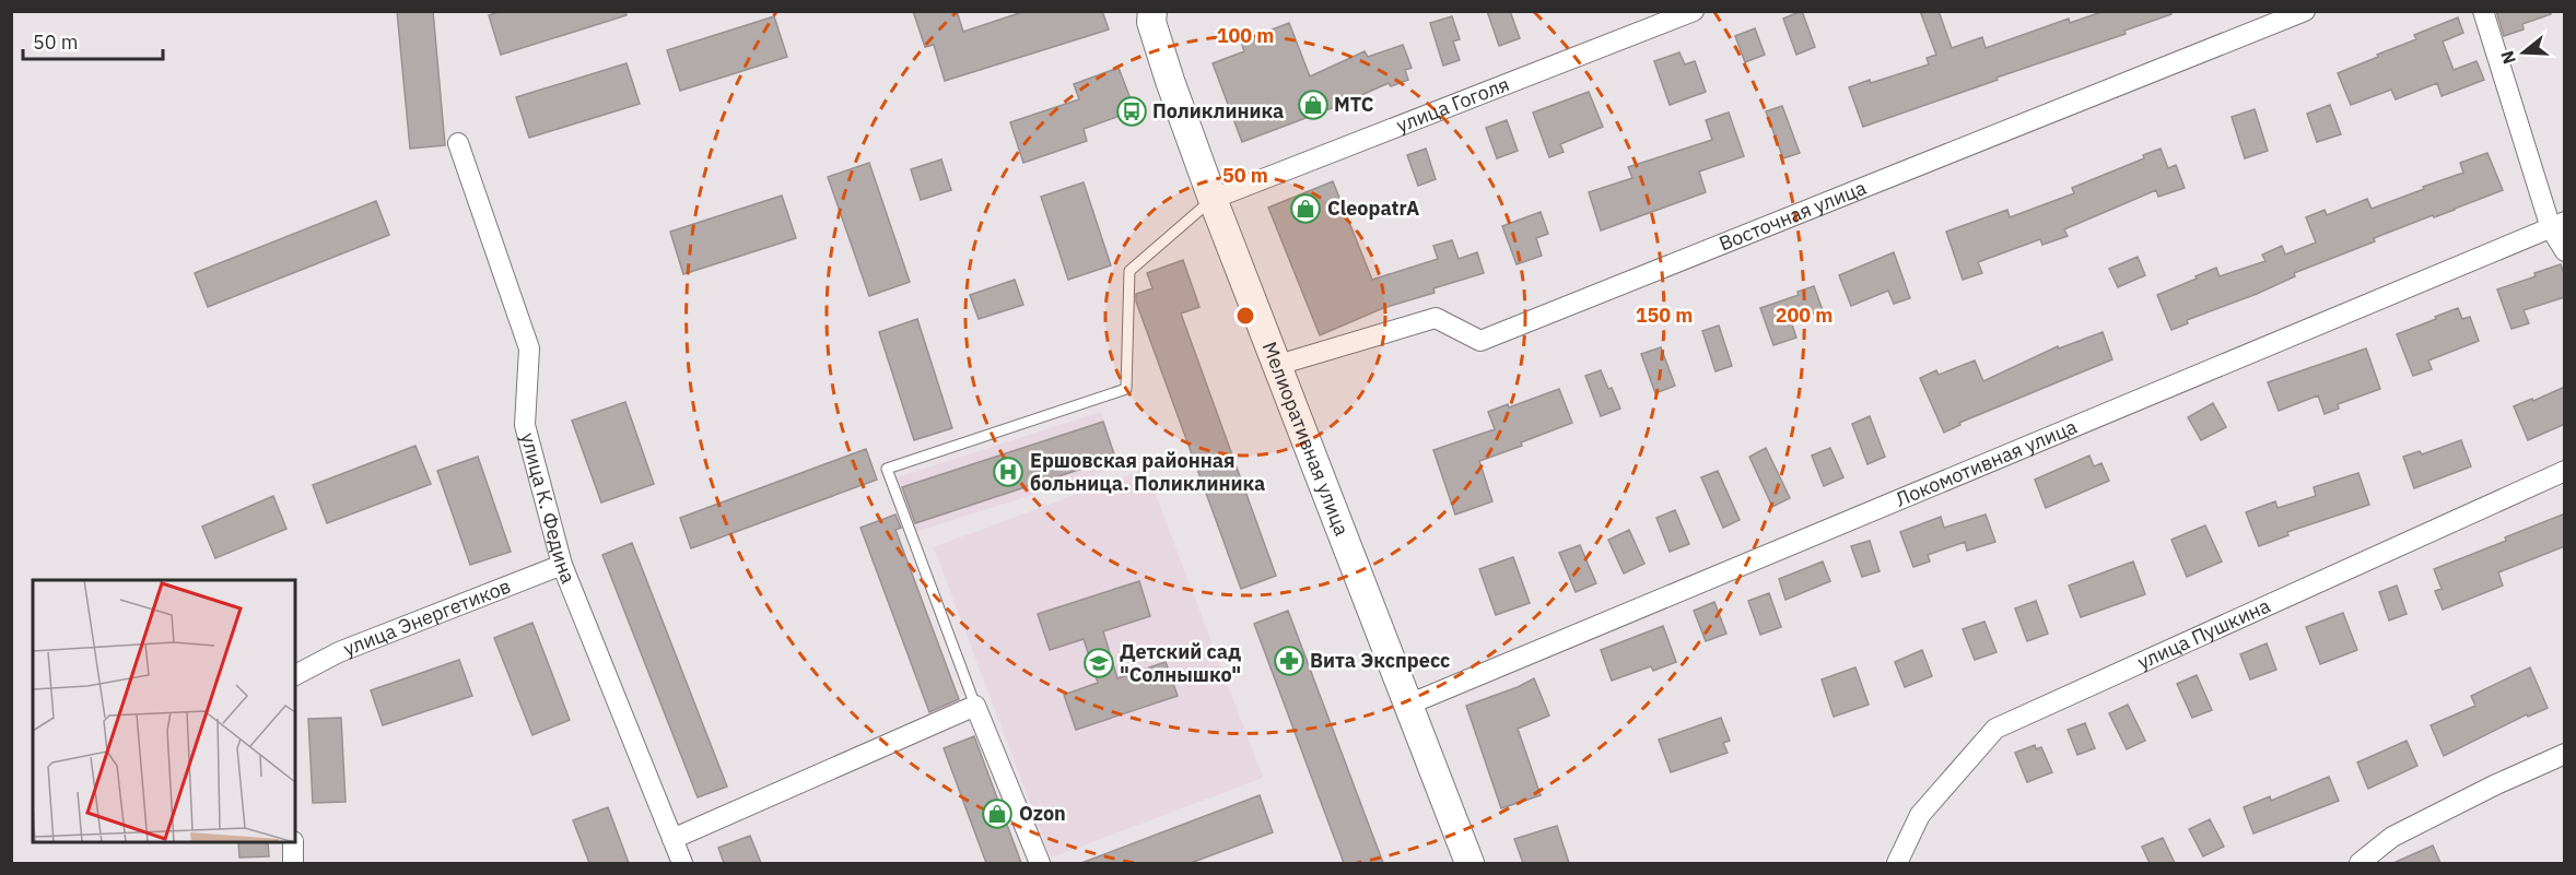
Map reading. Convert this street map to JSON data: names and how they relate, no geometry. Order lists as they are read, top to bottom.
{
  "streets": {
    "main road": ["Мелиоративная улица"],
    "street": [
      "улица Гоголя",
      "Восточная улица",
      "Локомотивная улица",
      "улица К. Федина",
      "улица Энергетиков",
      "улица Пушкина"
    ]
  },
  "crossings": [
    ["улица Гоголя", "Мелиоративная улица"],
    ["Восточная улица", "Мелиоративная улица"],
    ["Мелиоративная улица", "Локомотивная улица"],
    ["улица К. Федина", "улица Энергетиков"]
  ],
  "places": {
    "shop": ["МТС", "CleopatrA", "Ozon"],
    "bus stop": ["Поликлиника"],
    "hospital": ["Ершовская районная больница. Поликлиника"],
    "pharmacy": ["Вита Экспресс"],
    "school or university": ["Детский сад \"Солнышко\""]
  },
  "scale_bar": "50 m",
  "north": "left",
  "rings": [
    "100 m",
    "50 m",
    "150 m",
    "200 m"
  ]
}
